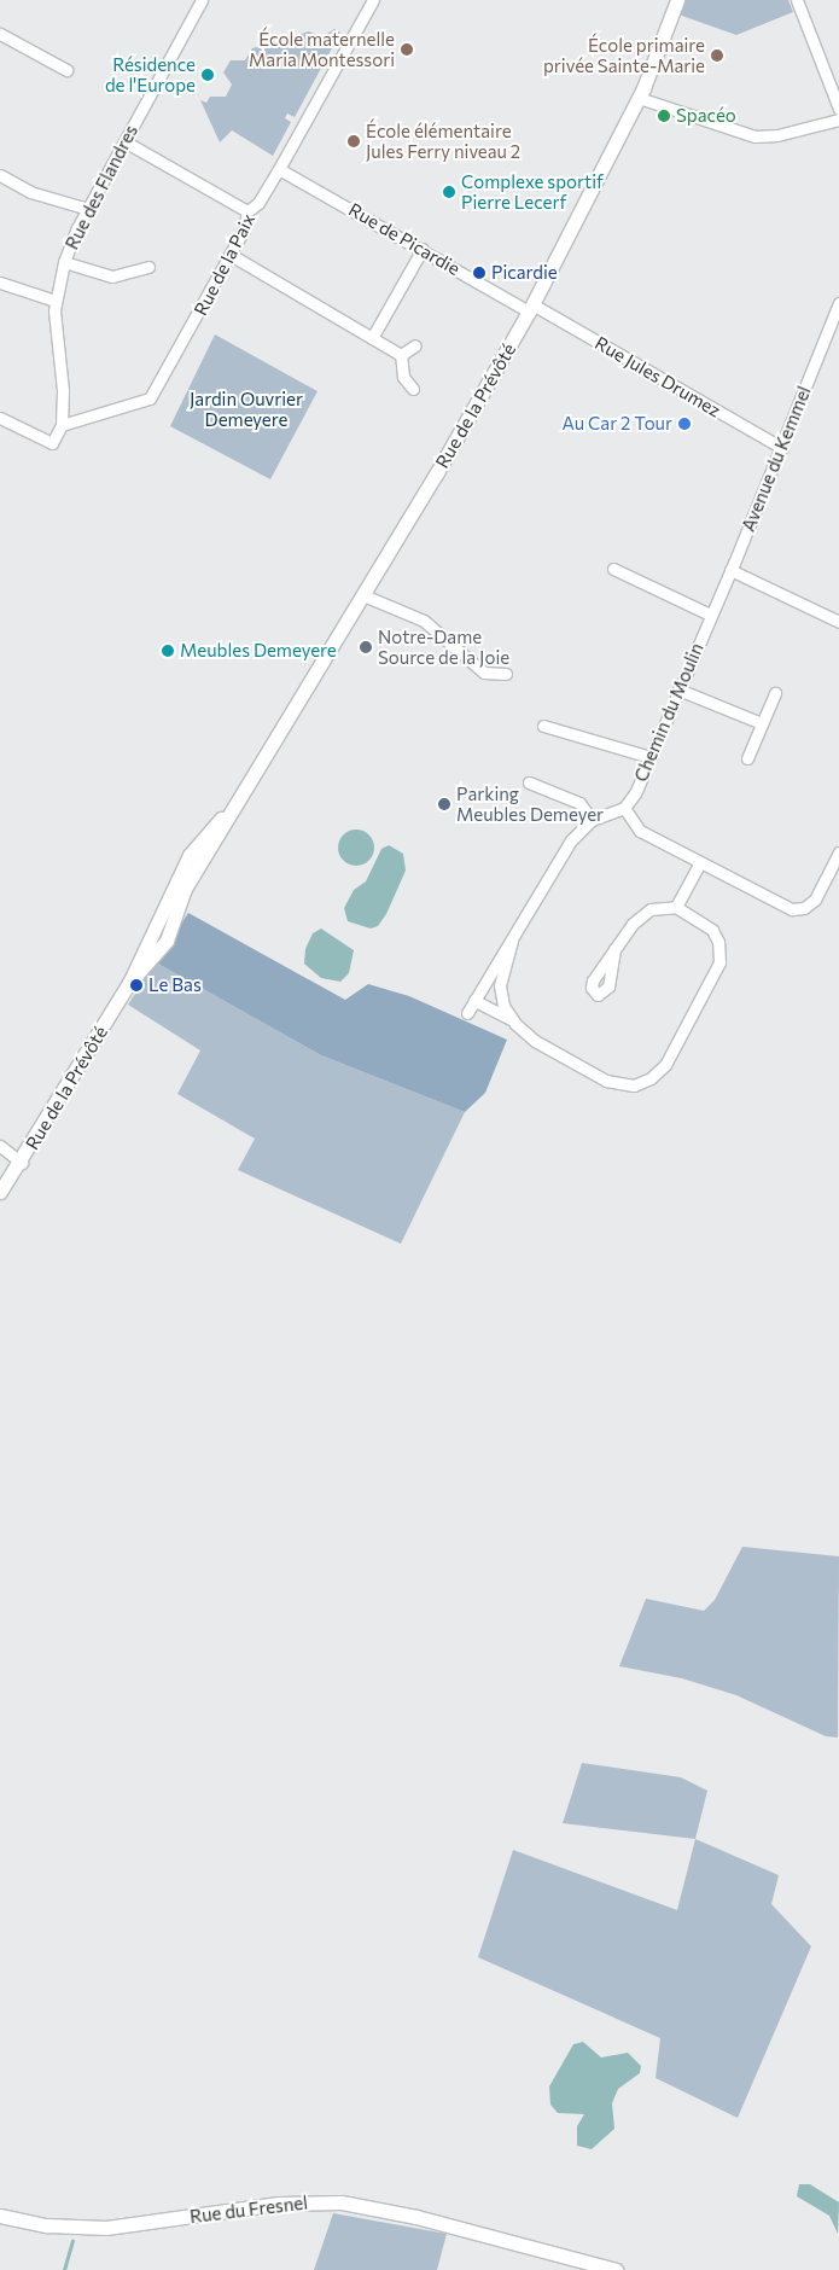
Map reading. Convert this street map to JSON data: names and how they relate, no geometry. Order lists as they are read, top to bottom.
{
  "streets": {
    "street": [
      "Rue des Flandres",
      "Rue de Picardie",
      "Rue de la Paix",
      "Rue Jules Drumez",
      "Rue de la Prévôté",
      "Avenue du Kemmel",
      "Chemin du Moulin",
      "Rue du Fresnel"
    ]
  },
  "crossings": [
    ["Rue des Flandres", "Rue de la Paix"],
    ["Rue de Picardie", "Rue de la Paix"],
    ["Rue de Picardie", "Rue Jules Drumez"],
    ["Rue de Picardie", "Rue de la Prévôté"],
    ["Rue Jules Drumez", "Rue de la Prévôté"],
    ["Rue Jules Drumez", "Avenue du Kemmel"],
    ["Avenue du Kemmel", "Chemin du Moulin"]
  ],
  "parks": ["Jardin Ouvrier Demeyere"],
  "places": [
    "École maternelle Maria Montessori",
    "École primaire privée Sainte-Marie",
    "Résidence de l'Europe",
    "Spacéo",
    "École élémentaire Jules Ferry niveau 2",
    "Complexe sportif Pierre Lecerf",
    "Picardie",
    "Au Car 2 Tour",
    "Notre-Dame Source de la Joie",
    "Meubles Demeyere",
    "Parking Meubles Demeyer",
    "Le Bas"
  ]
}
